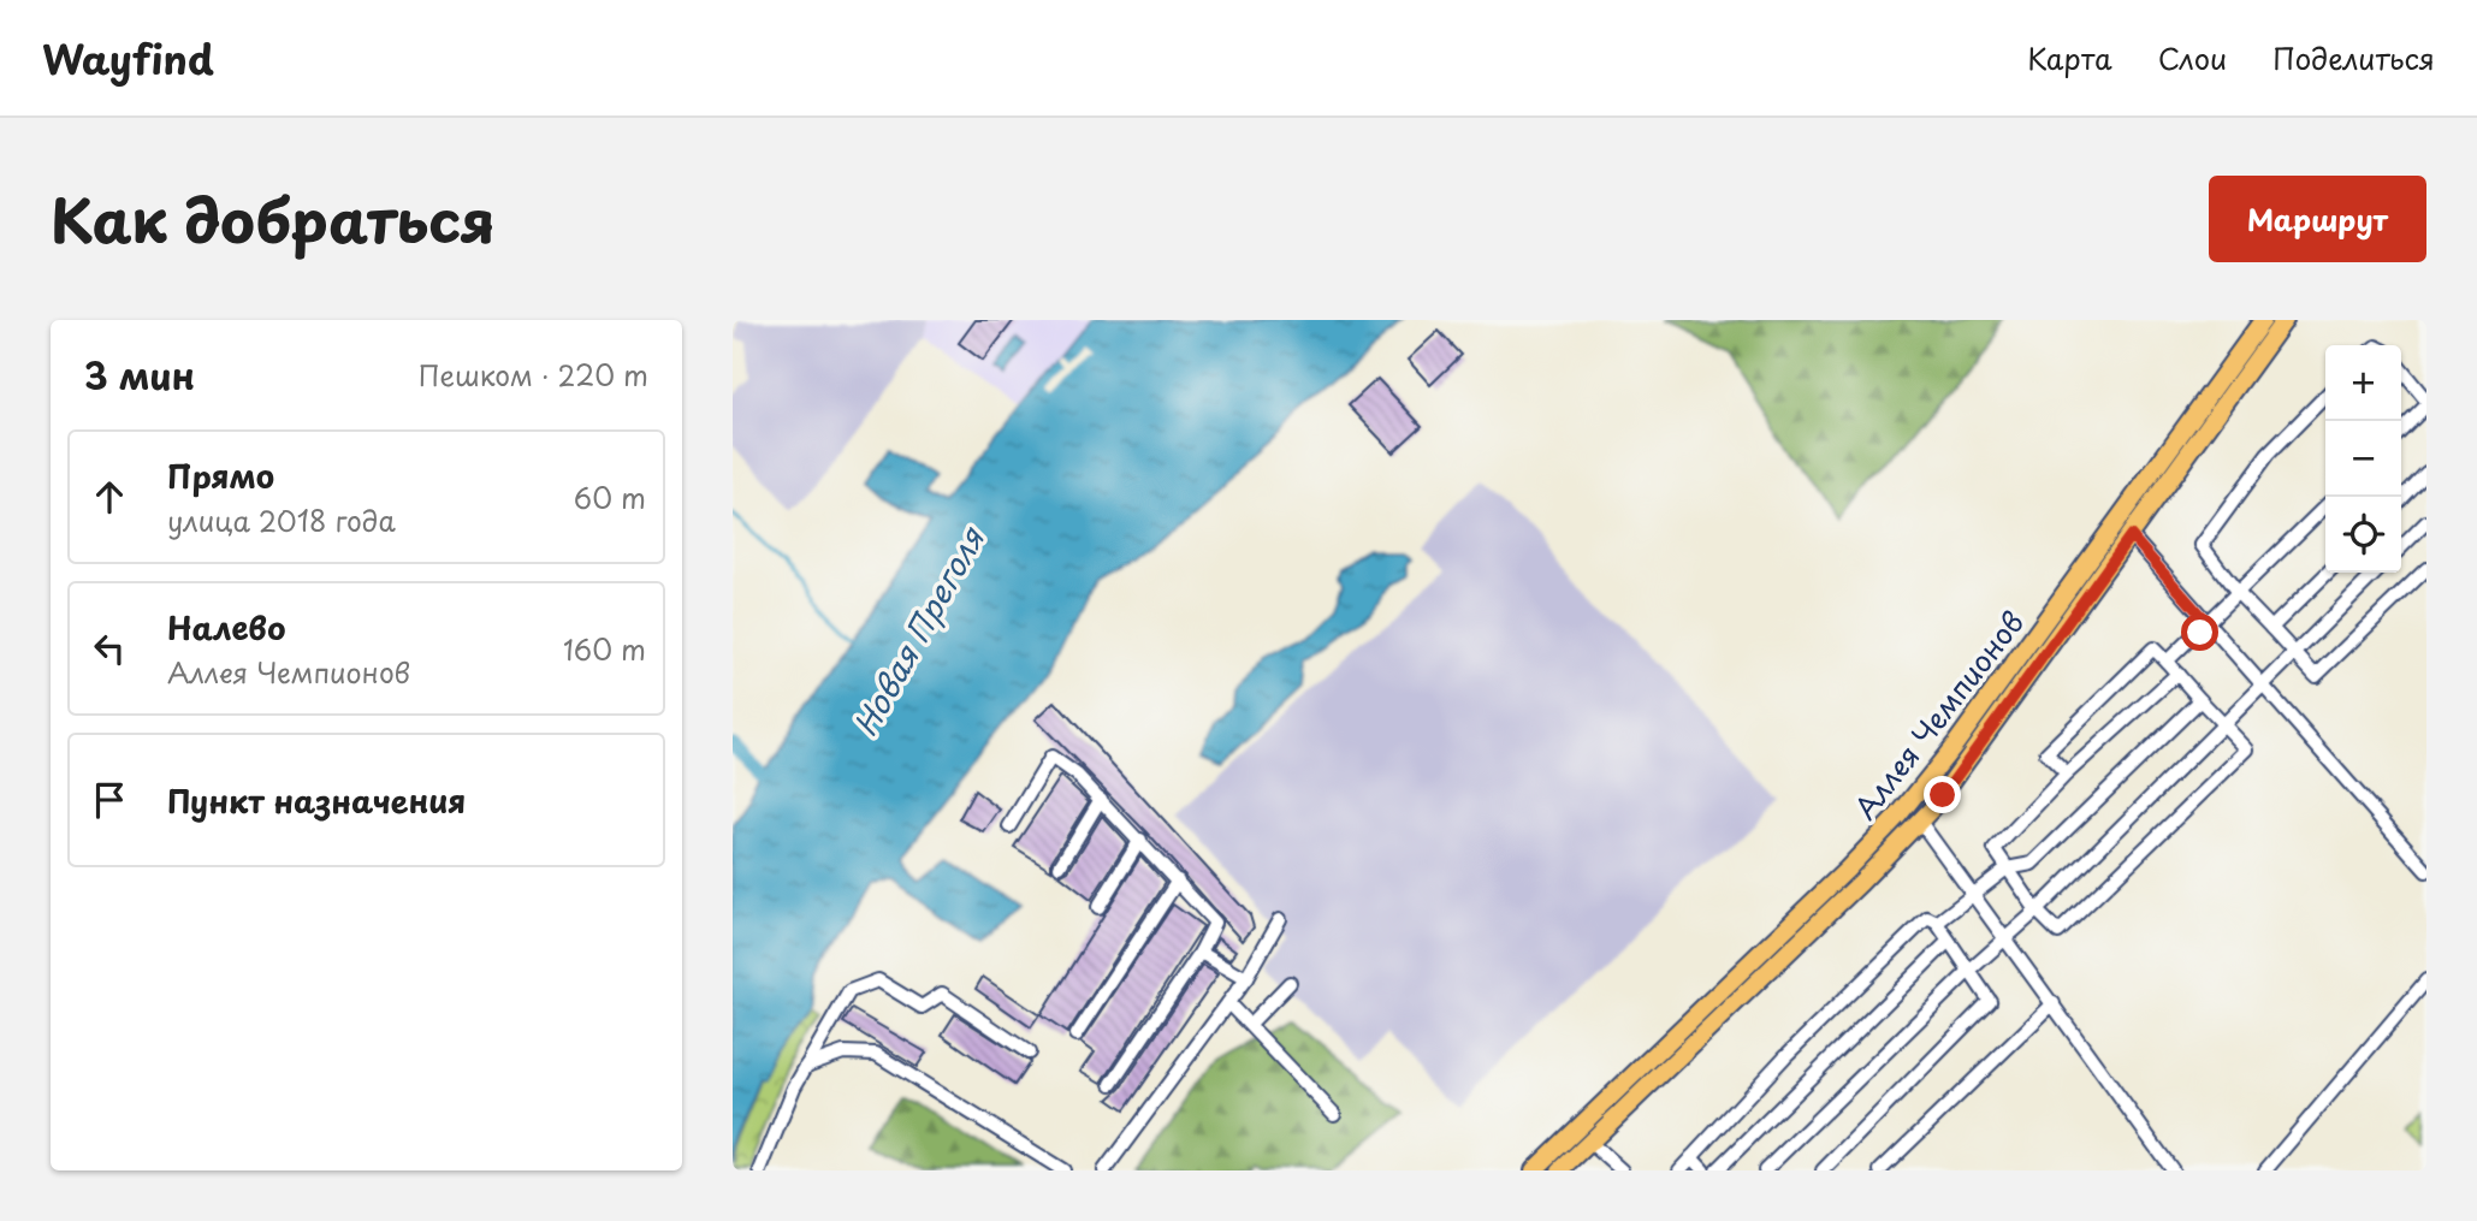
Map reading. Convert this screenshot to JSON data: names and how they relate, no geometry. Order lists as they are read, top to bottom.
{
  "streets": {
    "main road": ["Аллея Чемпионов"]
  },
  "water": ["Новая Преголя"],
  "page": {
    "header": "Wayfind",
    "nav": ["Карта", "Слои", "Поделиться"],
    "title": "Как добраться",
    "buttons": "Маршрут",
    "heading": ["3 мин", "Пешком · 220 m"],
    "map_buttons": ["+", "−"],
    "list": [
      ["Прямо", "улица 2018 года", "60 m"],
      ["Налево", "Аллея Чемпионов", "160 m"],
      "Пункт назначения"
    ]
  }
}
